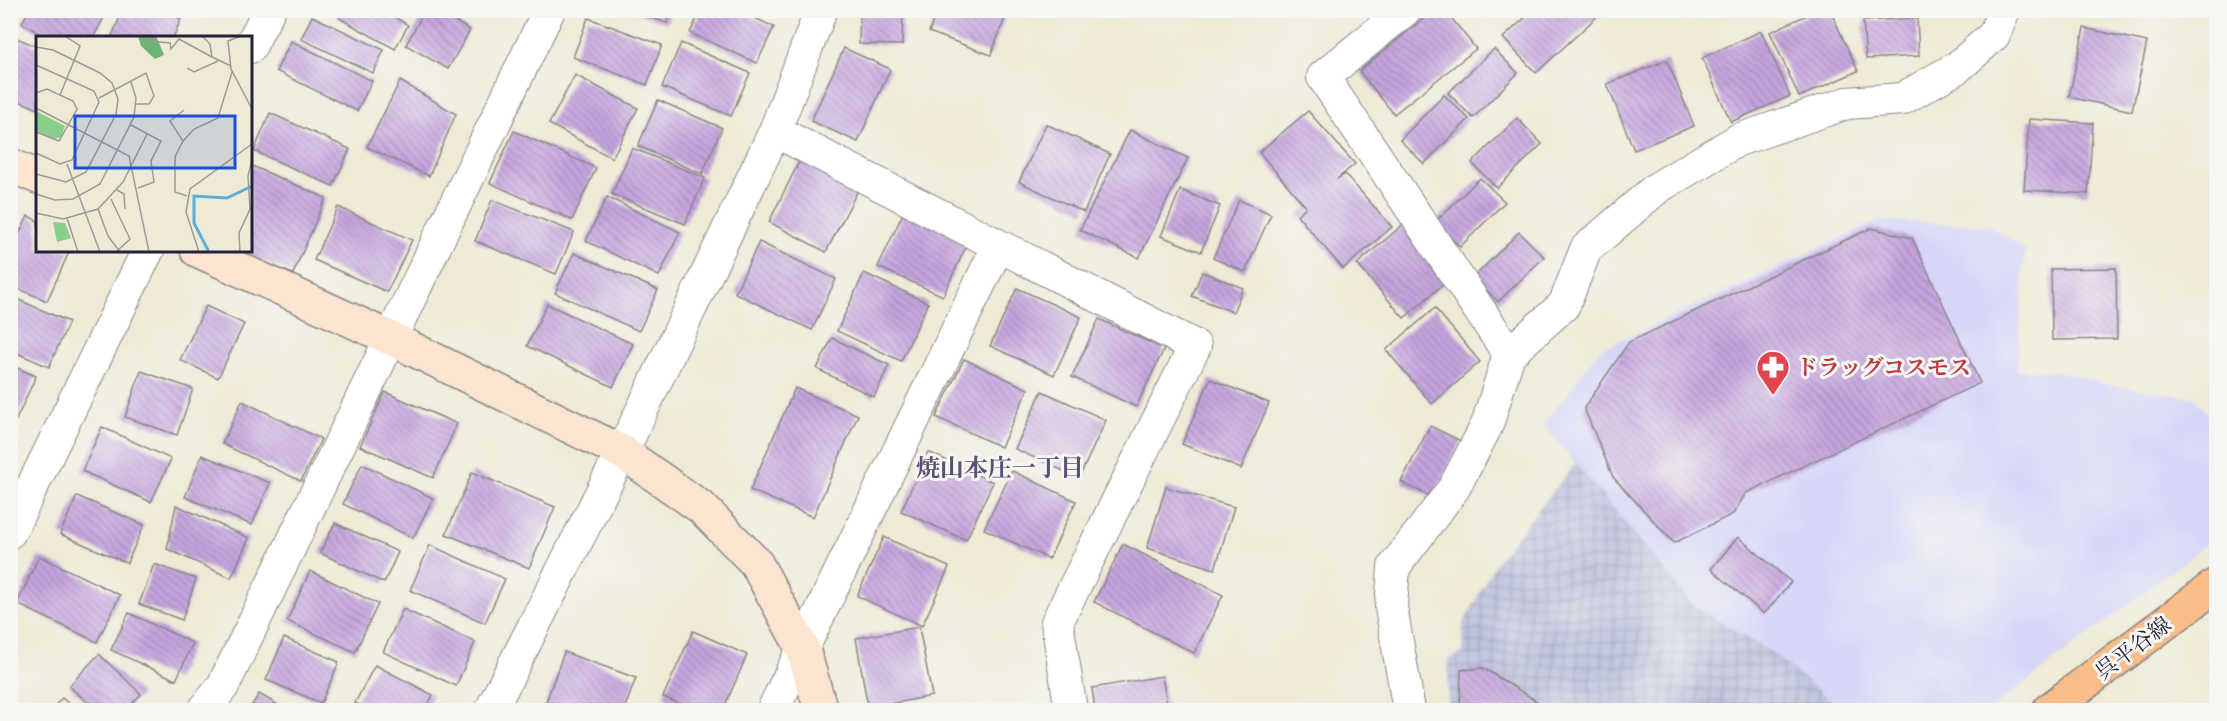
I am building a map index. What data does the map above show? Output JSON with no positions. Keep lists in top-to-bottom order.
{
  "streets": {
    "main road": ["呉平谷線"]
  },
  "districts": ["焼山本庄一丁目"],
  "places": {
    "pharmacy": ["ドラッグコスモス"]
  }
}
